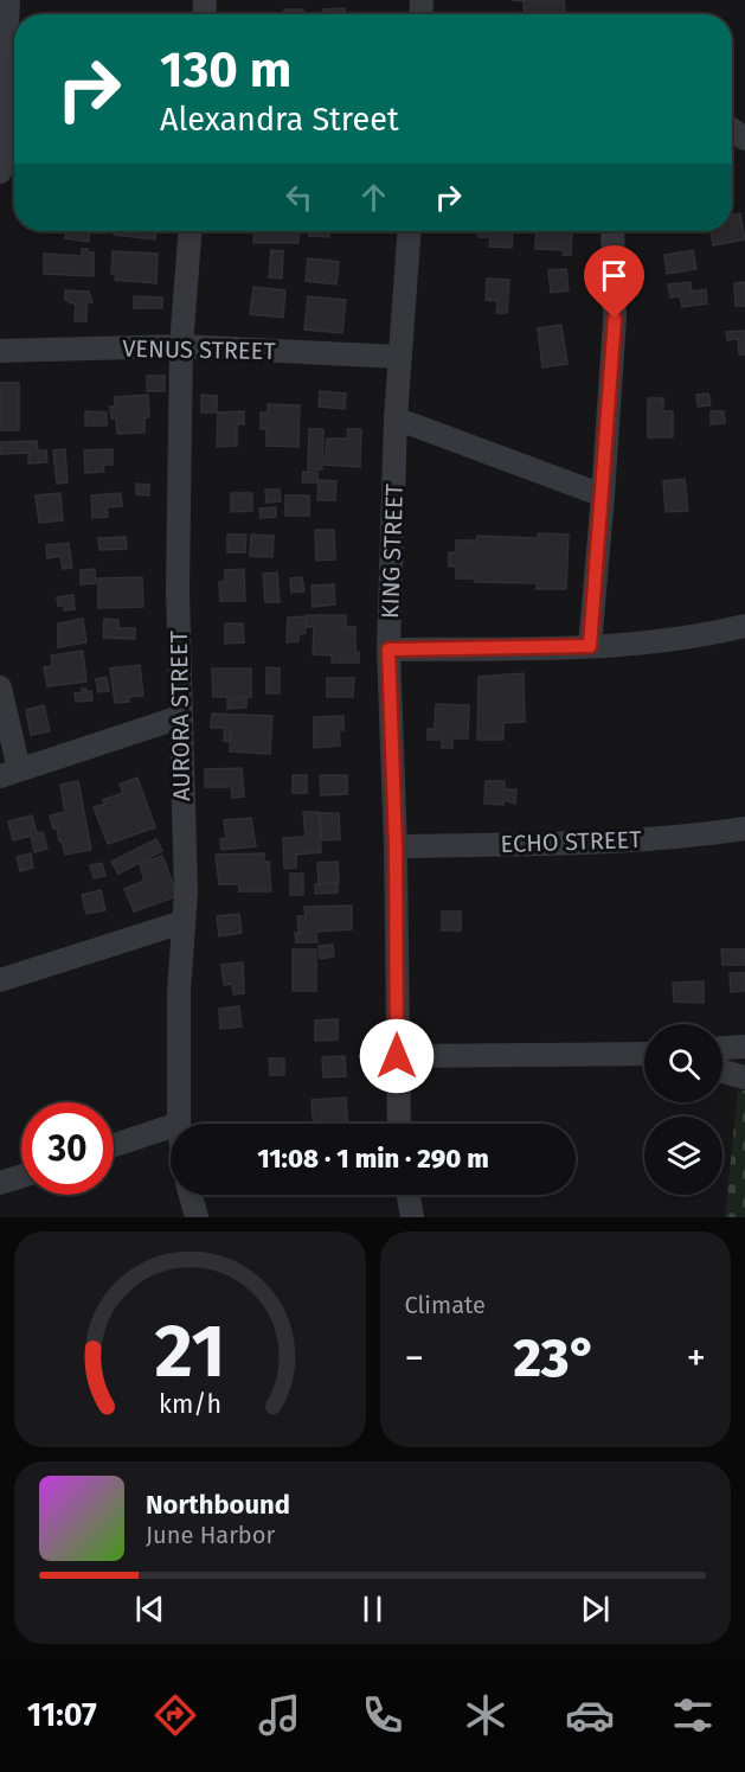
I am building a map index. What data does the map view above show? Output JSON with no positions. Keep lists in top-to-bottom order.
{
  "streets": {
    "street": [
      "VENUS STREET",
      "KING STREET",
      "AURORA STREET",
      "ECHO STREET"
    ]
  },
  "crossings": [
    ["VENUS STREET", "KING STREET"],
    ["VENUS STREET", "AURORA STREET"],
    ["KING STREET", "ECHO STREET"]
  ],
  "page": {
    "turn": ["130 m", "Alexandra Street"],
    "limit": "30",
    "trip": "11:08 · 1 min · 290 m",
    "tile": "Climate",
    "heat": ["−", "23°", "+"],
    "song": ["Northbound", "June Harbor"],
    "tabs": "11:07",
    "gauge": ["21", "km/h"]
  }
}
